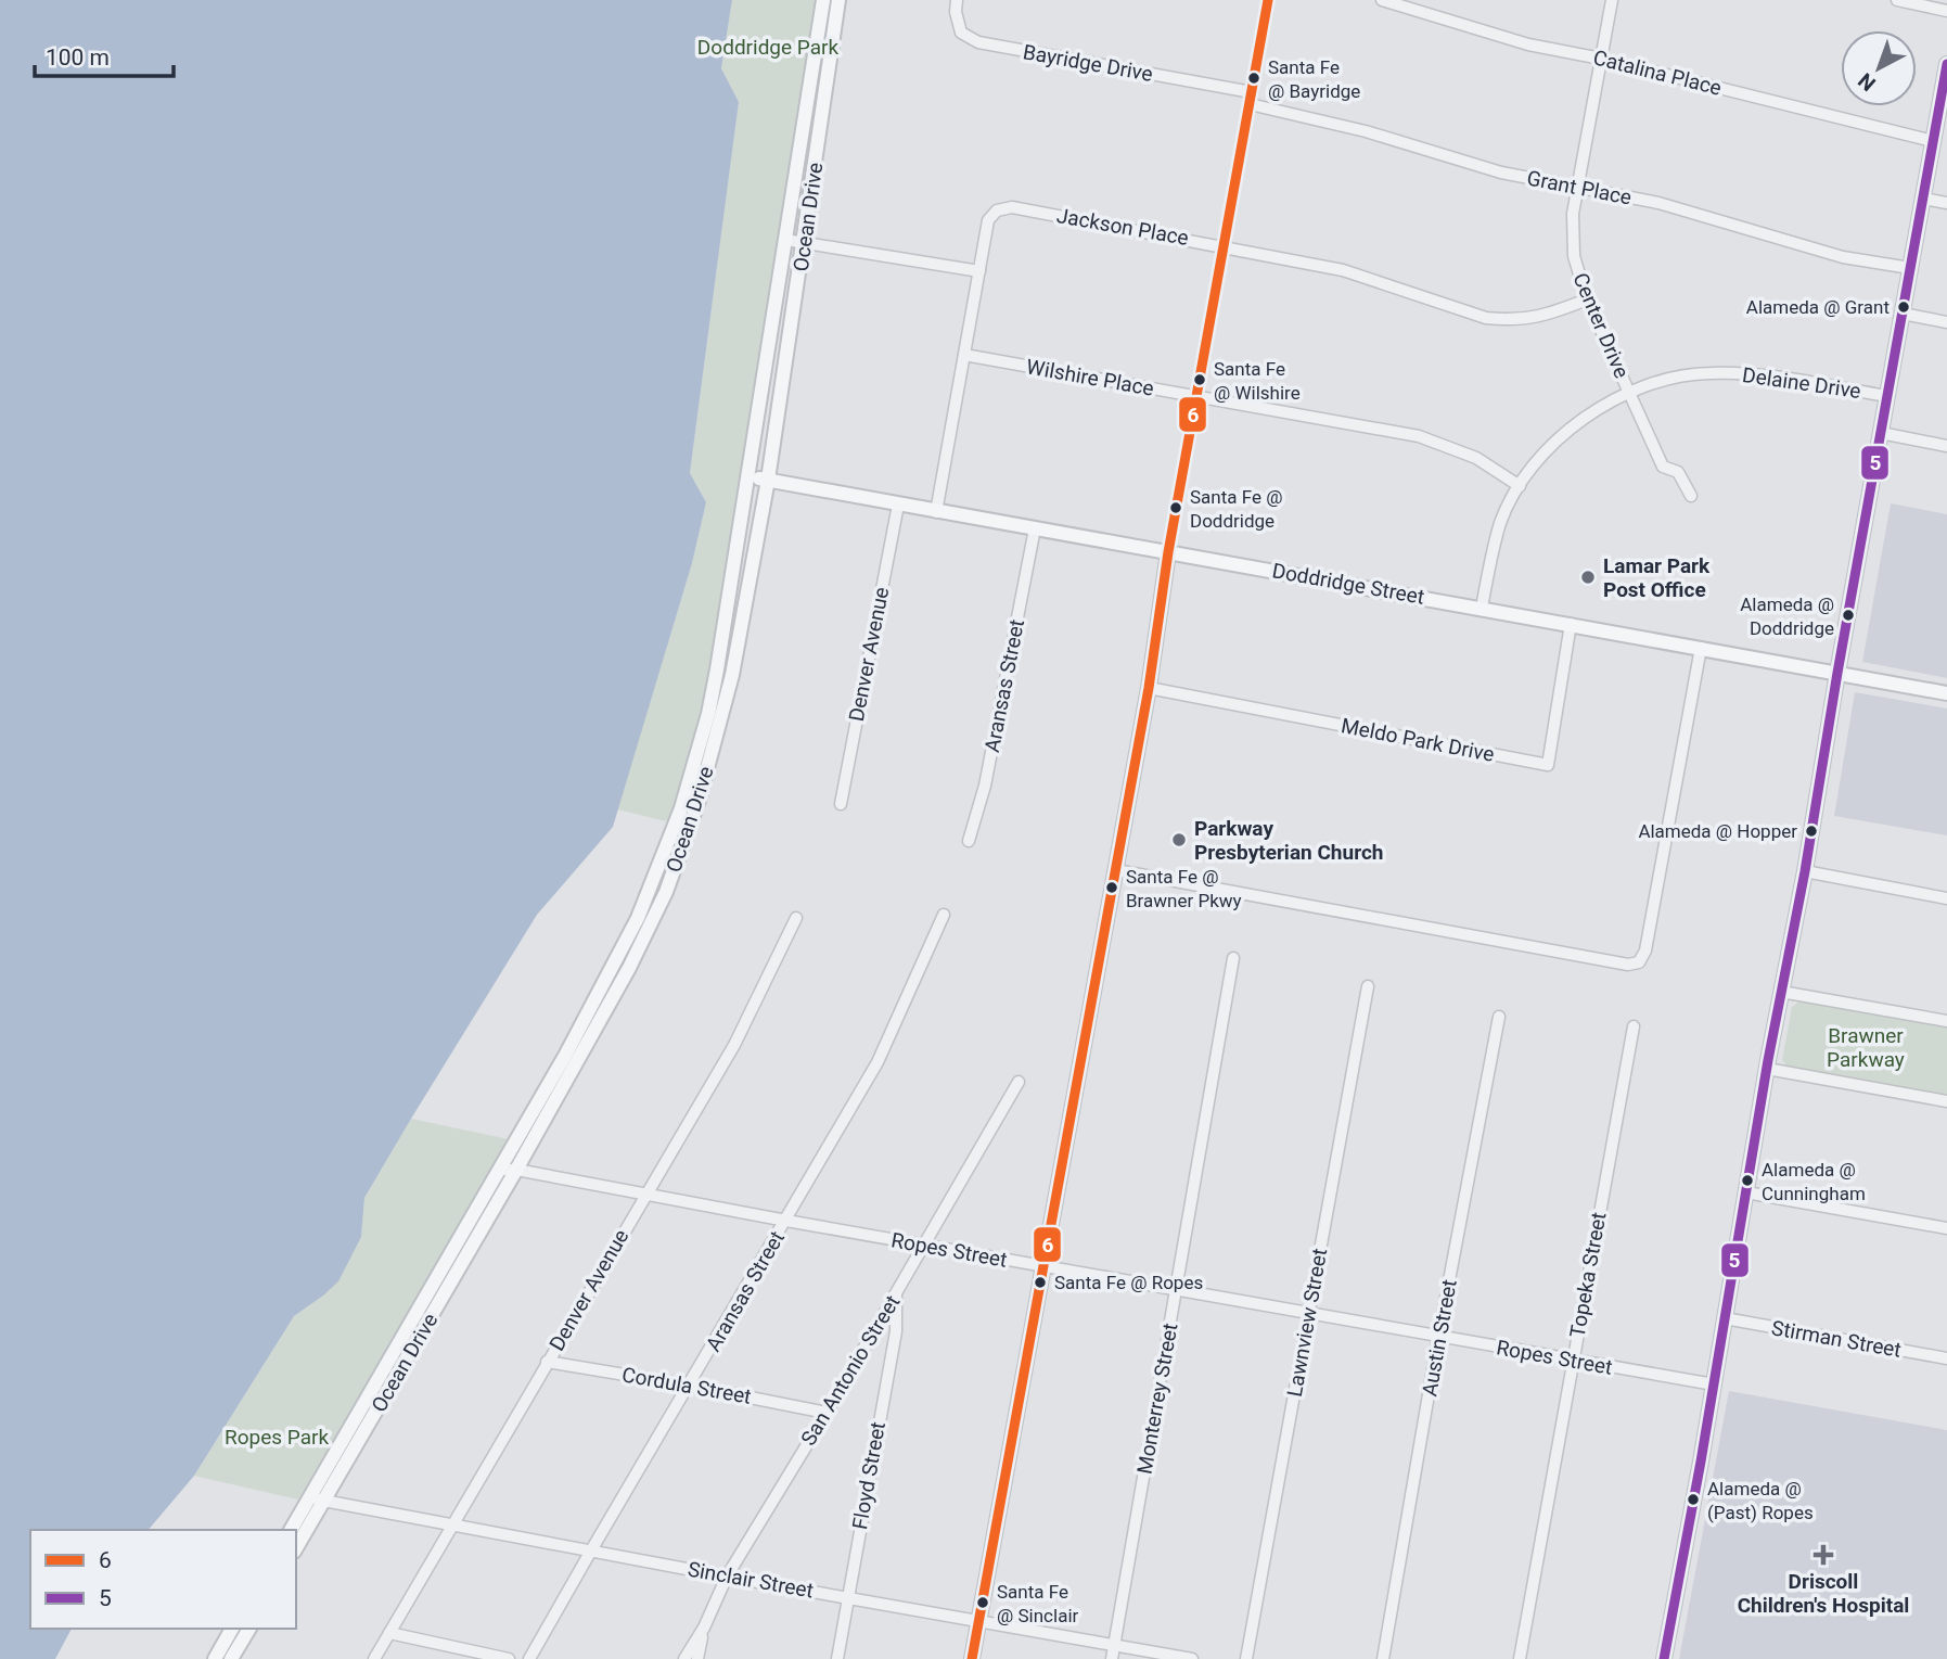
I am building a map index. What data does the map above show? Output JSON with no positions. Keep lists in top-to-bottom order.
{
  "streets": {
    "main road": ["Ocean Drive", "Doddridge Street"],
    "street": [
      "Bayridge Drive",
      "Catalina Place",
      "Grant Place",
      "Jackson Place",
      "Center Drive",
      "Wilshire Place",
      "Delaine Drive",
      "Denver Avenue",
      "Aransas Street",
      "Meldo Park Drive",
      "Ropes Street",
      "Topeka Street",
      "Lawnview Street",
      "Austin Street",
      "Stirman Street",
      "San Antonio Street",
      "Cordula Street",
      "Monterrey Street",
      "Floyd Street",
      "Sinclair Street"
    ]
  },
  "crossings": [
    ["Bayridge Drive", "Grant Place"],
    ["Catalina Place", "Center Drive"],
    ["Grant Place", "Center Drive"],
    ["Ocean Drive", "Doddridge Street"],
    ["Ocean Drive", "Ropes Street"],
    ["Ocean Drive", "Sinclair Street"],
    ["Jackson Place", "Center Drive"],
    ["Center Drive", "Delaine Drive"],
    ["Wilshire Place", "Delaine Drive"],
    ["Delaine Drive", "Doddridge Street"],
    ["Doddridge Street", "Denver Avenue"],
    ["Doddridge Street", "Aransas Street"],
    ["Doddridge Street", "Meldo Park Drive"],
    ["Denver Avenue", "Ropes Street"],
    ["Denver Avenue", "Cordula Street"],
    ["Denver Avenue", "Sinclair Street"],
    ["Aransas Street", "Ropes Street"],
    ["Aransas Street", "Cordula Street"],
    ["Aransas Street", "Sinclair Street"],
    ["Ropes Street", "Topeka Street"],
    ["Ropes Street", "Lawnview Street"],
    ["Ropes Street", "Austin Street"],
    ["Ropes Street", "San Antonio Street"],
    ["Ropes Street", "Monterrey Street"],
    ["San Antonio Street", "Cordula Street"],
    ["San Antonio Street", "Floyd Street"],
    ["San Antonio Street", "Sinclair Street"],
    ["Monterrey Street", "Sinclair Street"],
    ["Floyd Street", "Sinclair Street"]
  ],
  "parks": ["Doddridge Park", "Brawner Parkway", "Ropes Park"],
  "places": {
    "other": [
      "Santa Fe @ Bayridge",
      "Alameda @ Grant",
      "Santa Fe @ Wilshire",
      "Santa Fe @ Doddridge",
      "Lamar Park Post Office",
      "Alameda @ Doddridge",
      "Alameda @ Hopper",
      "Parkway Presbyterian Church",
      "Santa Fe @ Brawner Pkwy",
      "Alameda @ Cunningham",
      "Santa Fe @ Ropes",
      "Alameda @ (Past) Ropes",
      "Santa Fe @ Sinclair"
    ],
    "health": ["Driscoll Children's Hospital"]
  },
  "lines": ["transit line 6", "transit line 5"],
  "legend": ["6", "5"],
  "scale_bar": "100 m",
  "north": "bottom left"
}
